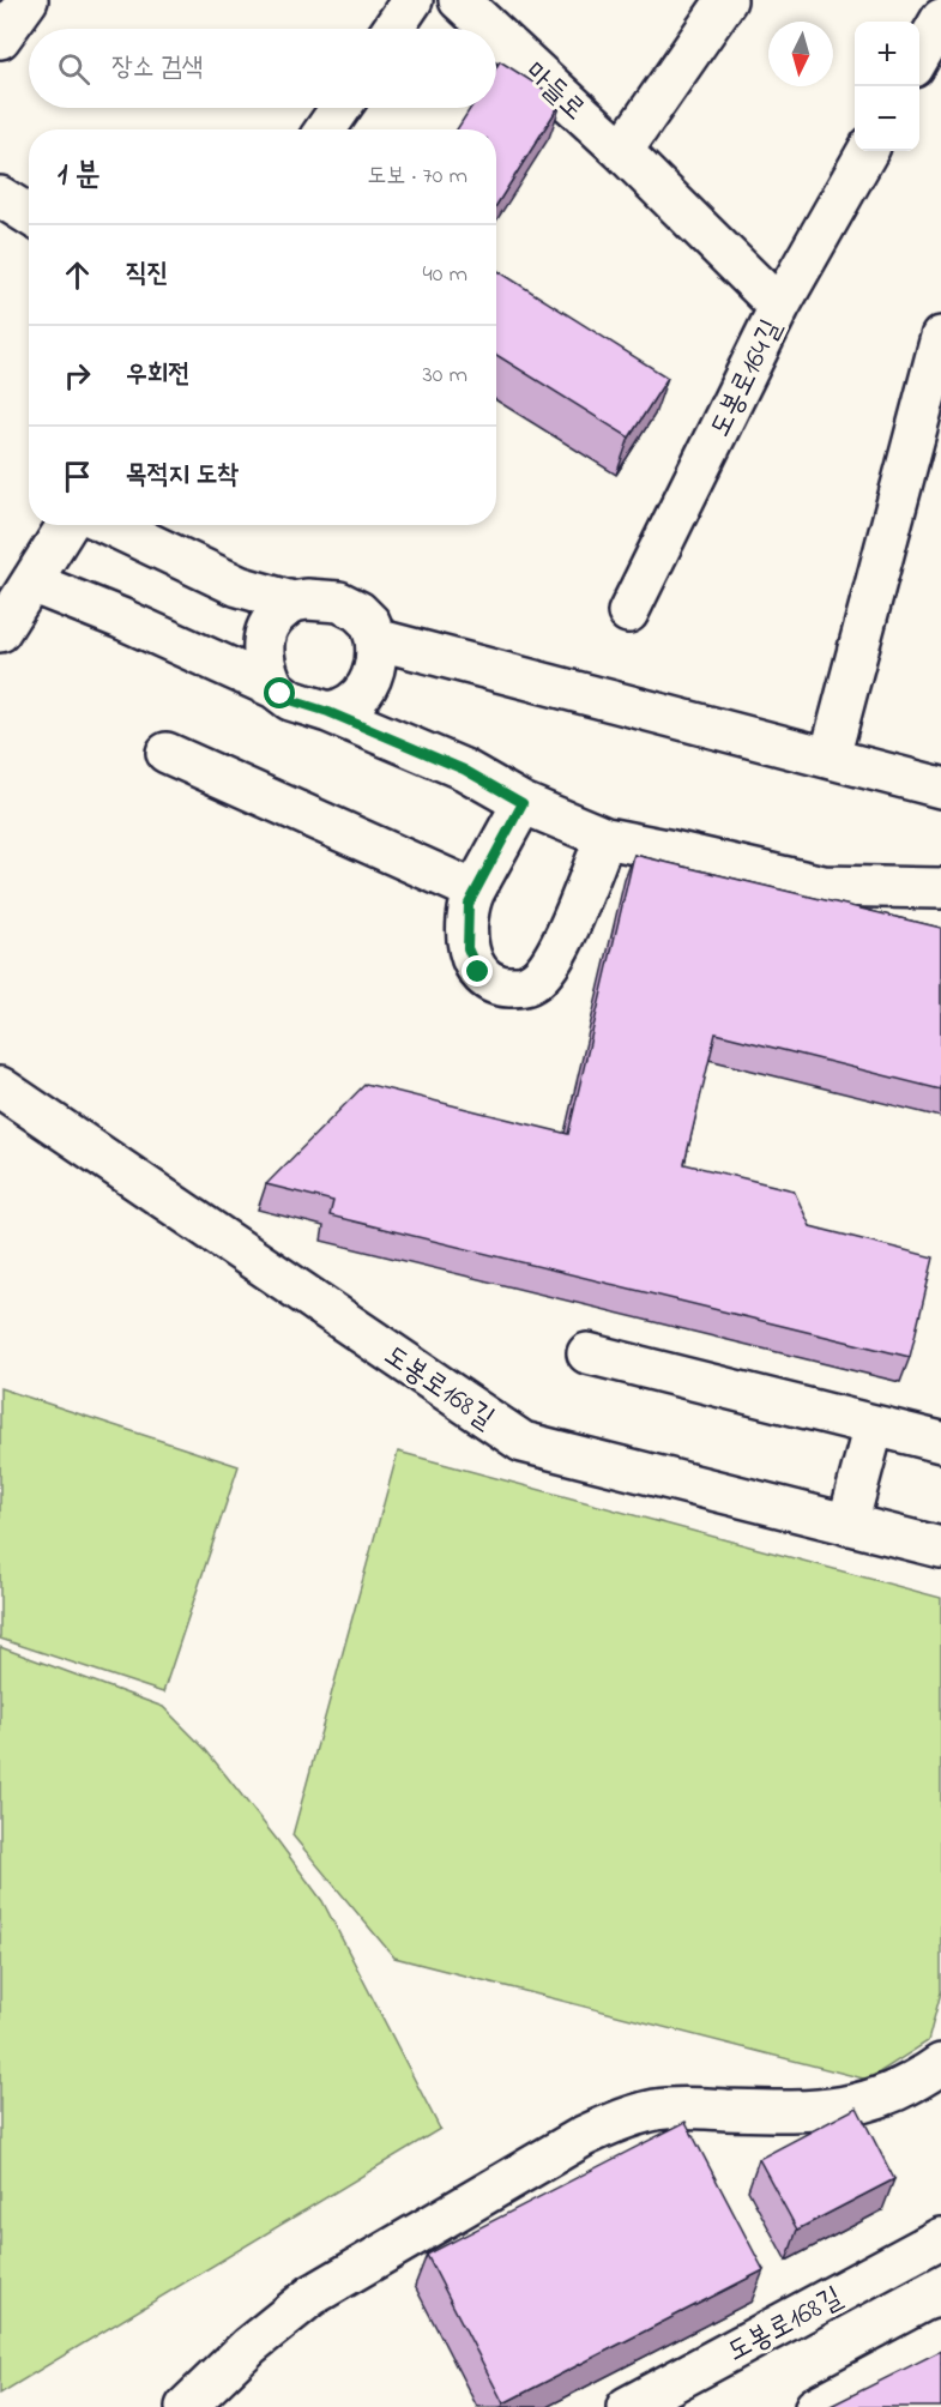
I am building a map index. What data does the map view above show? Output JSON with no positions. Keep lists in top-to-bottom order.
{
  "streets": {
    "street": ["마들로", "도봉로164길", "도봉로168길"]
  },
  "crossings": [
    ["마들로", "도봉로164길"]
  ],
  "north": "bottom",
  "page": {
    "map_buttons": ["+", "−"],
    "search": "장소 검색",
    "heading": ["1 분", "도보 · 70 m"],
    "list": [
      ["직진", "40 m"],
      ["우회전", "30 m"],
      "목적지 도착"
    ]
  }
}
